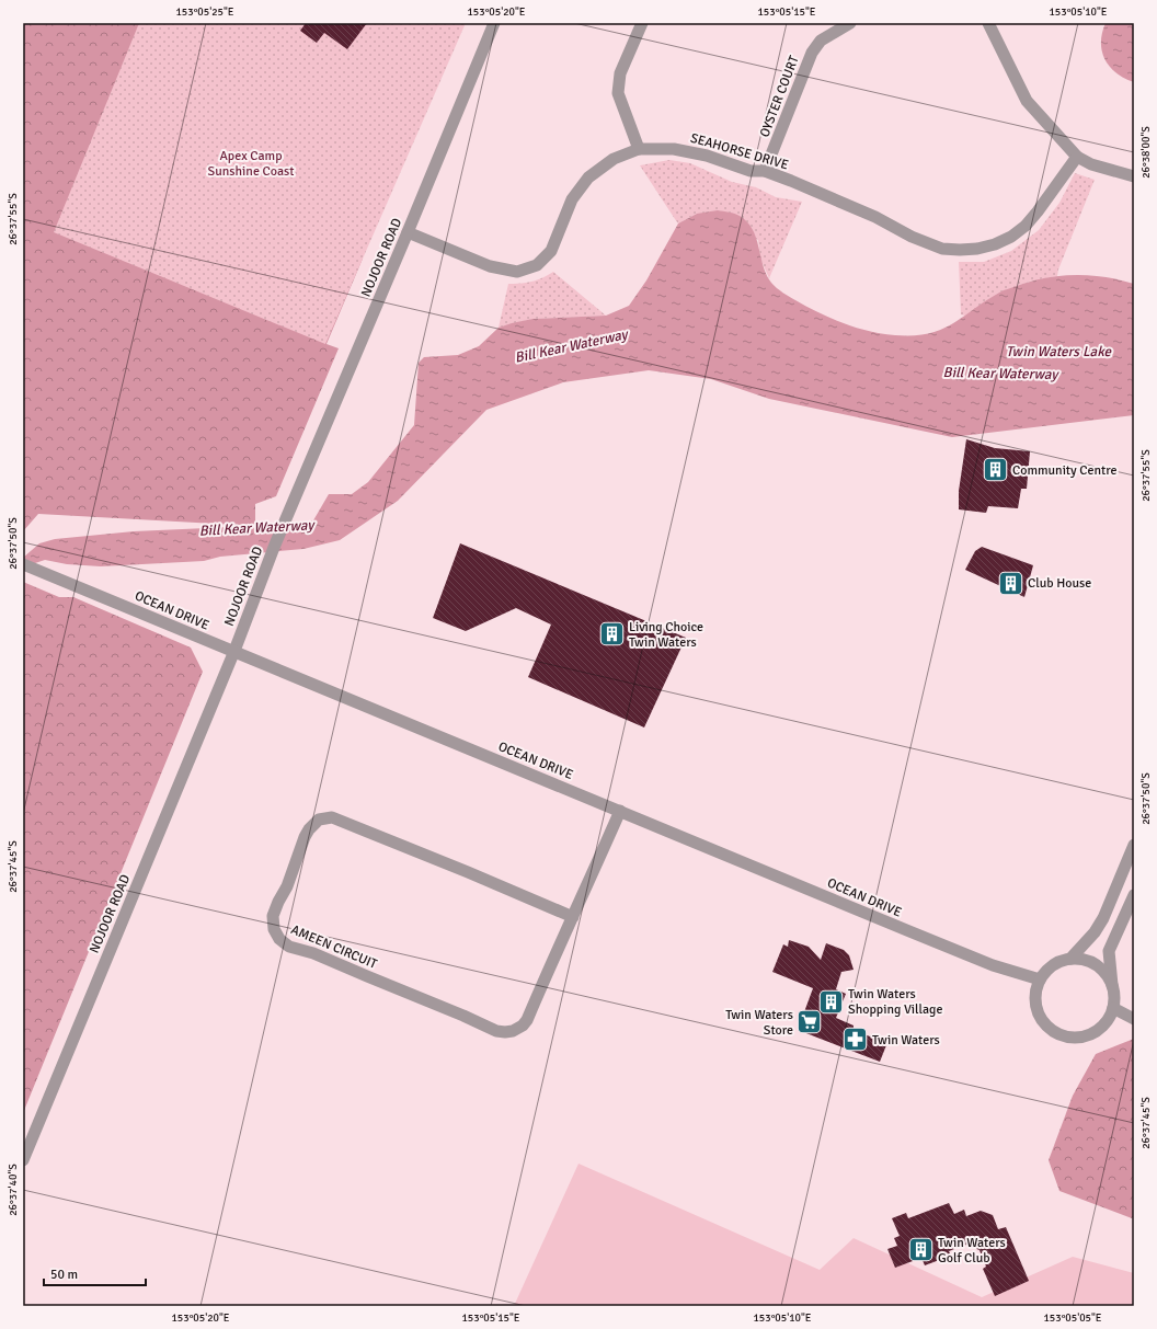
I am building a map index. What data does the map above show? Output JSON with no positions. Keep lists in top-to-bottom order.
{
  "streets": {
    "street": [
      "OYSTER COURT",
      "SEAHORSE DRIVE",
      "NOJOOR ROAD",
      "OCEAN DRIVE",
      "AMEEN CIRCUIT"
    ]
  },
  "crossings": [
    ["OYSTER COURT", "SEAHORSE DRIVE"],
    ["SEAHORSE DRIVE", "NOJOOR ROAD"],
    ["NOJOOR ROAD", "OCEAN DRIVE"],
    ["OCEAN DRIVE", "AMEEN CIRCUIT"]
  ],
  "water": ["Bill Kear Waterway", "Twin Waters Lake"],
  "parks": ["Apex Camp Sunshine Coast"],
  "places": {
    "building": [
      "Community Centre",
      "Club House",
      "Living Choice Twin Waters",
      "Twin Waters Shopping Village",
      "Twin Waters Golf Club"
    ],
    "supermarket": ["Twin Waters Store"],
    "pharmacy": ["Twin Waters"]
  },
  "scale_bar": "50 m",
  "coordinates": [
    "153°05'25\"E",
    "153°05'20\"E",
    "153°05'15\"E",
    "153°05'10\"E",
    "26°38'00\"S",
    "26°37'55\"S",
    "26°37'50\"S",
    "26°37'45\"S",
    "26°37'40\"S",
    "153°05'05\"E"
  ]
}
